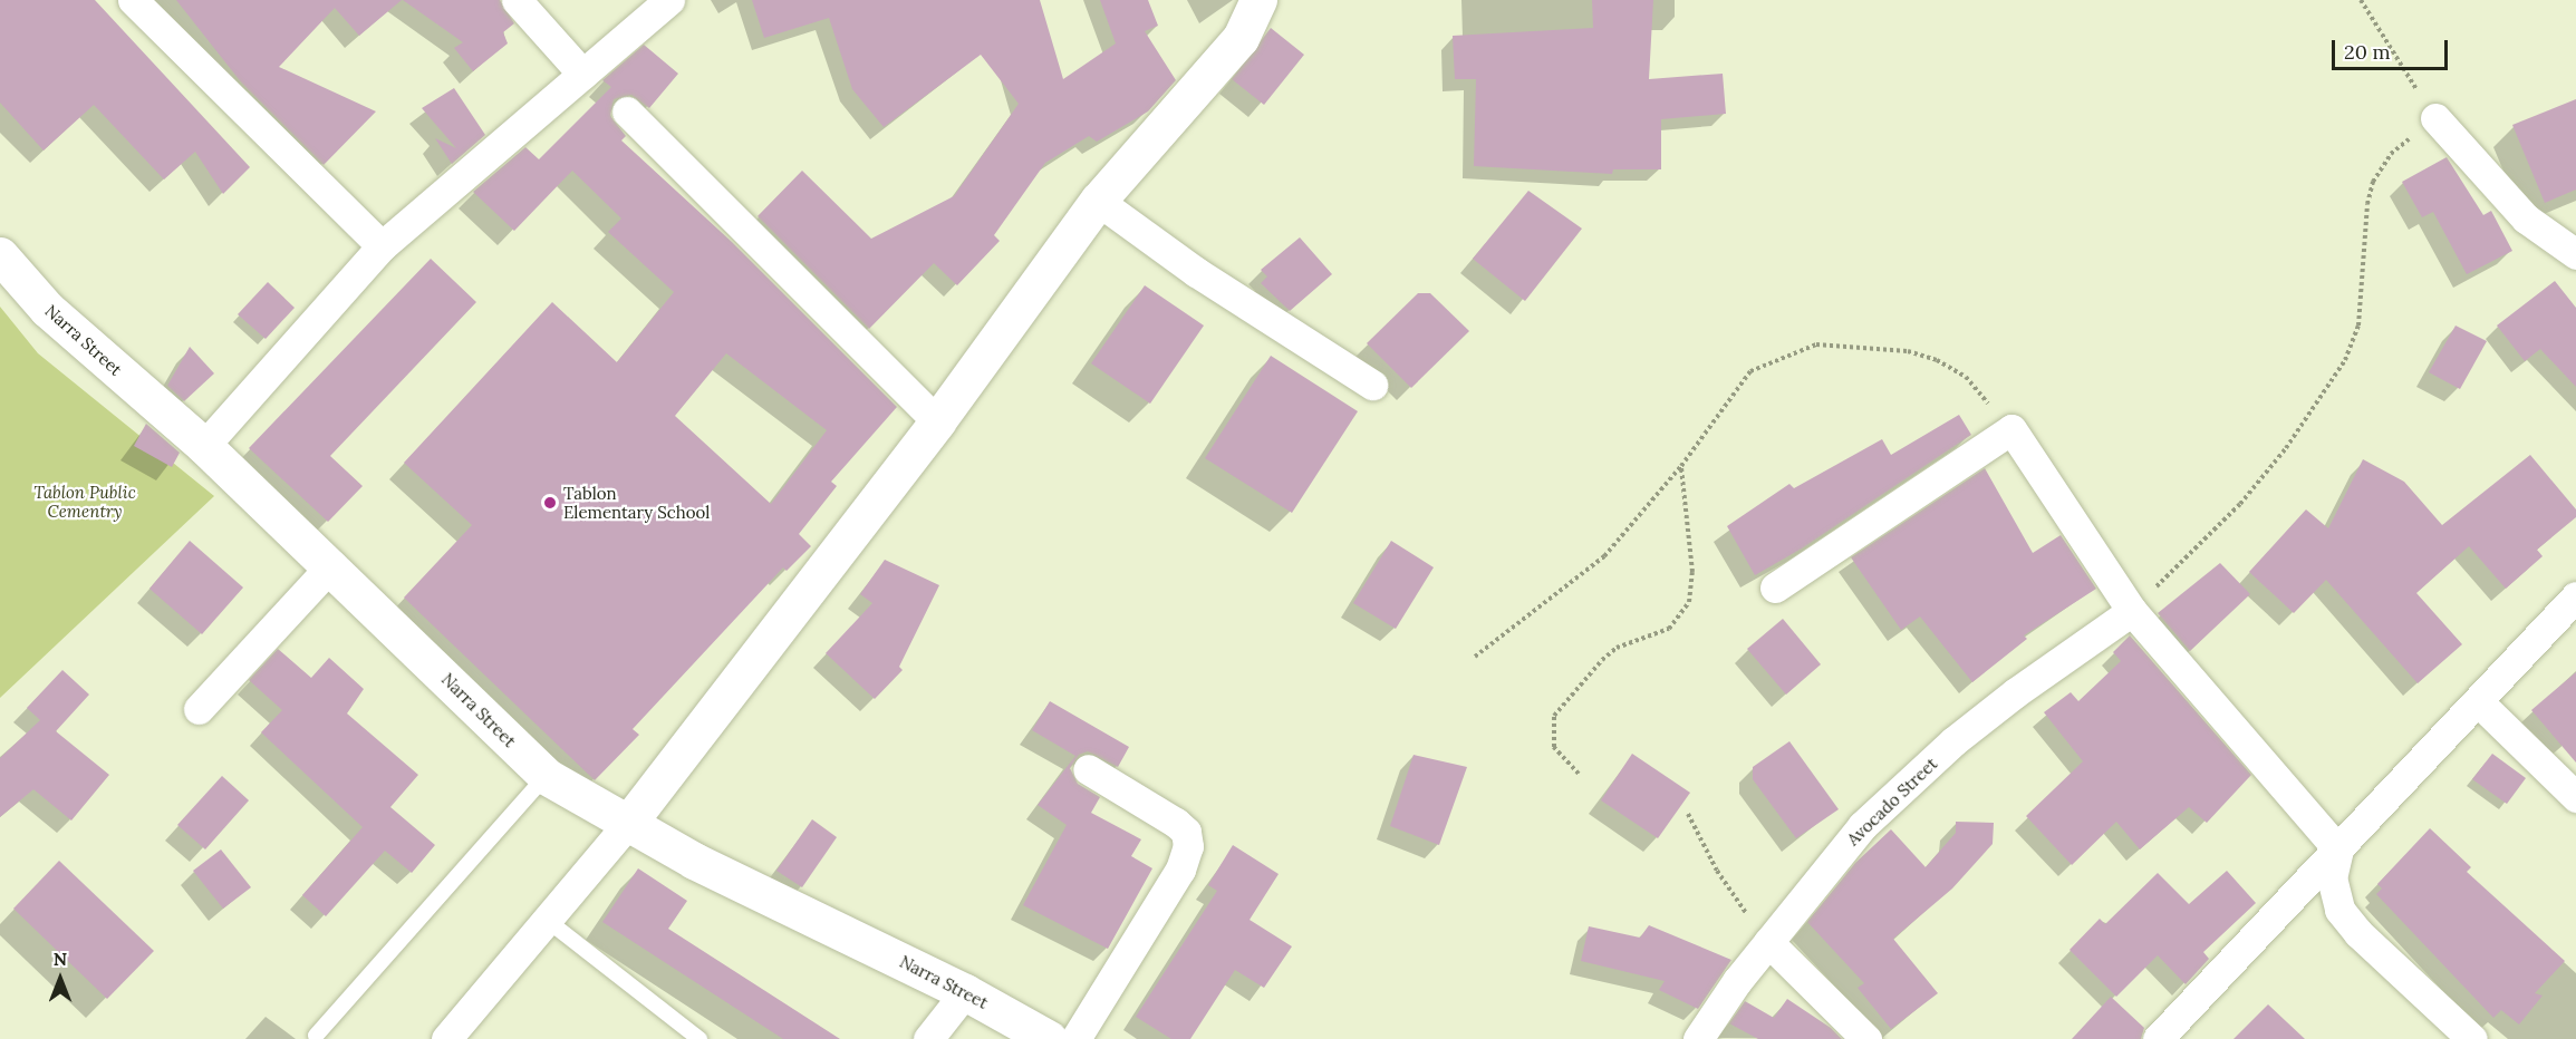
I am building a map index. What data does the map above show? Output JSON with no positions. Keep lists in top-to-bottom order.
{
  "streets": {
    "street": ["Narra Street", "Avocado Street"]
  },
  "parks": ["Tablon Public Cementry"],
  "places": ["Tablon Elementary School"],
  "scale_bar": "20 m",
  "north": "top"
}
